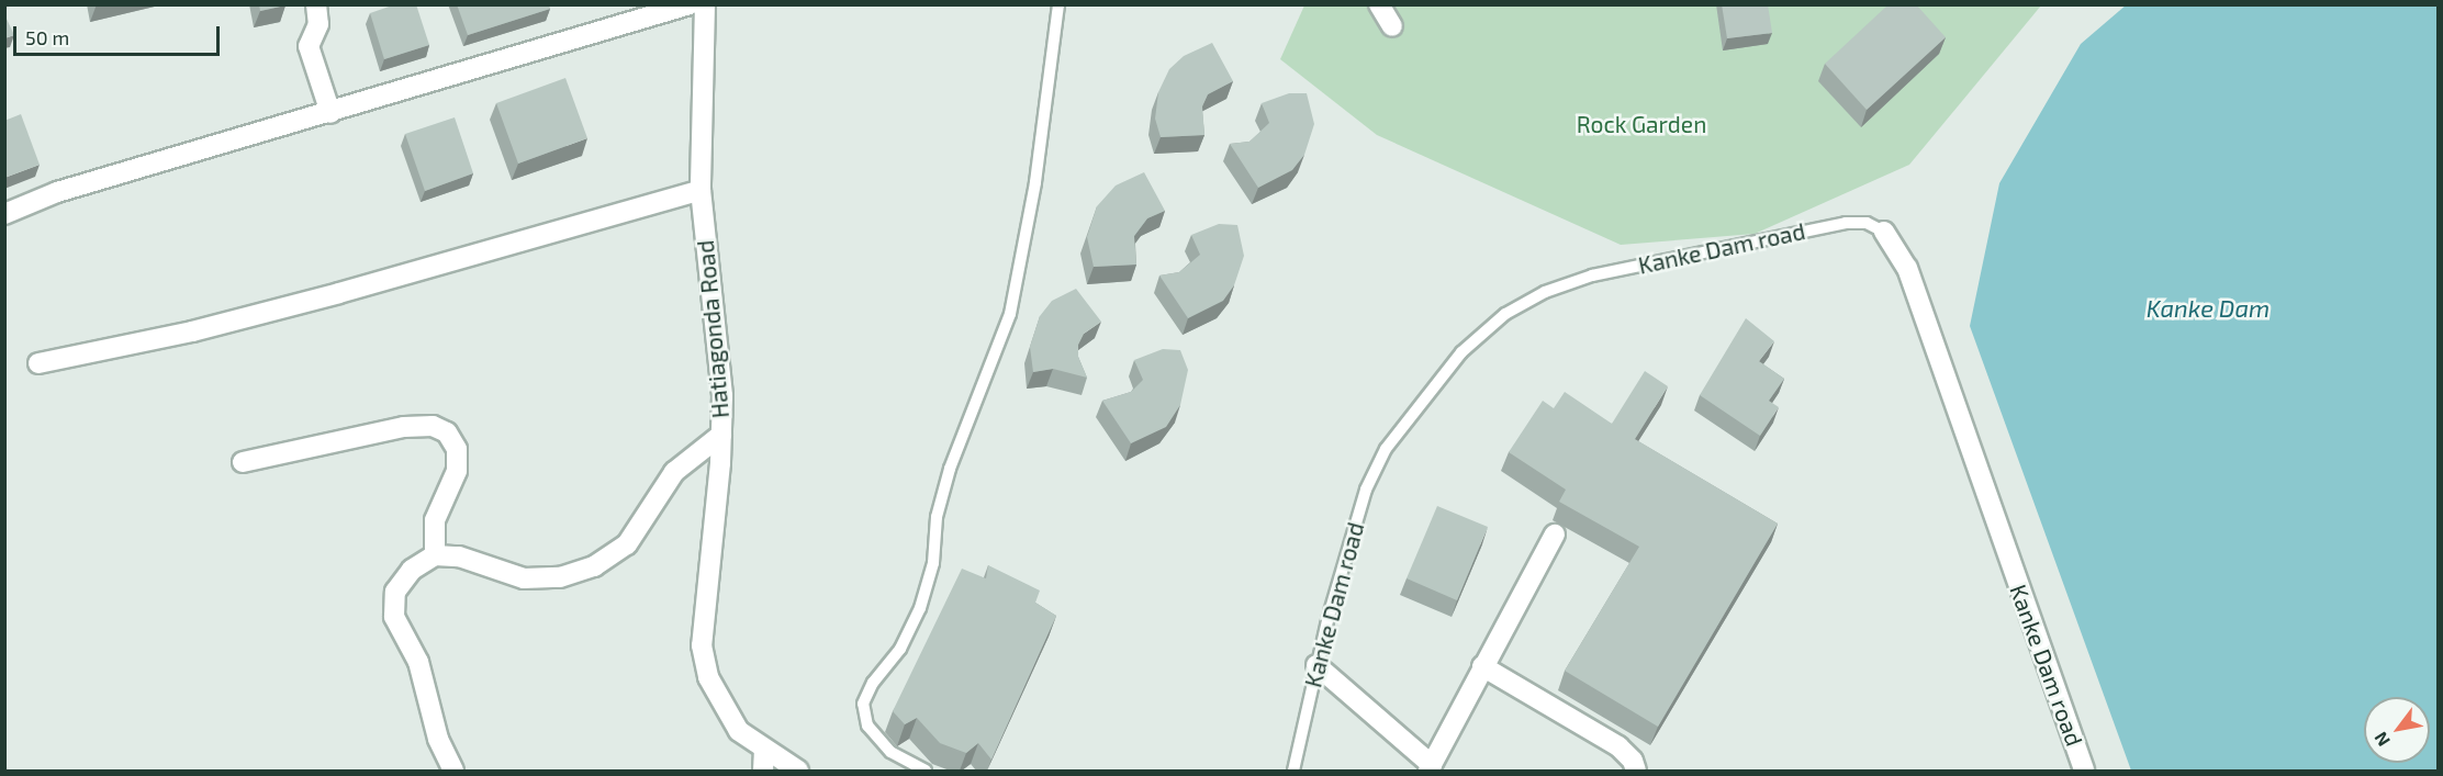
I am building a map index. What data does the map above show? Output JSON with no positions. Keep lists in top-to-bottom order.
{
  "streets": {
    "street": ["Kanke Dam road", "Hatiagonda Road"]
  },
  "water": ["Kanke Dam"],
  "parks": ["Rock Garden"],
  "scale_bar": "50 m",
  "north": "bottom left"
}
